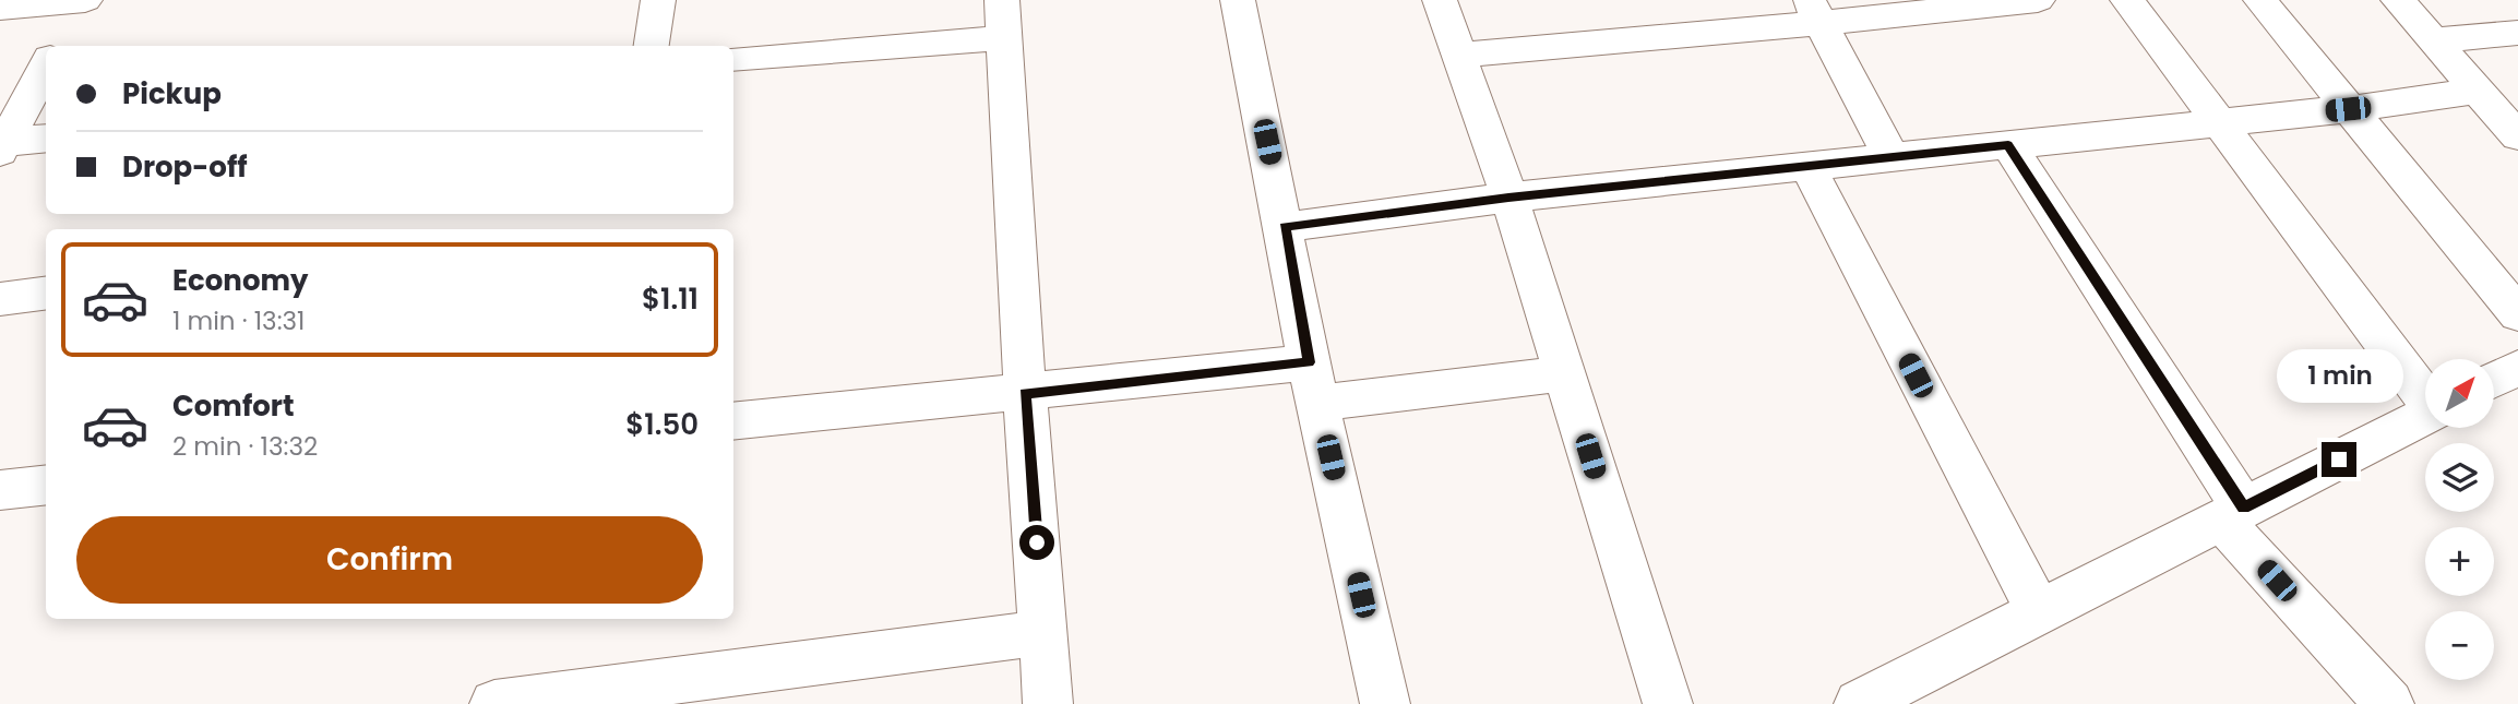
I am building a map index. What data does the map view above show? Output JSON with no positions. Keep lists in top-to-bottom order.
{
  "north": "top right",
  "page": {
    "banner": ["Pickup", "Drop-off"],
    "list": [
      {
        "name": "Economy",
        "note": "1 min · 13:31",
        "value": "$1.11"
      },
      {
        "name": "Comfort",
        "note": "2 min · 13:32",
        "value": "$1.50"
      }
    ],
    "bubble": "1 min",
    "map_buttons": ["+", "−"],
    "buttons": "Confirm"
  }
}
